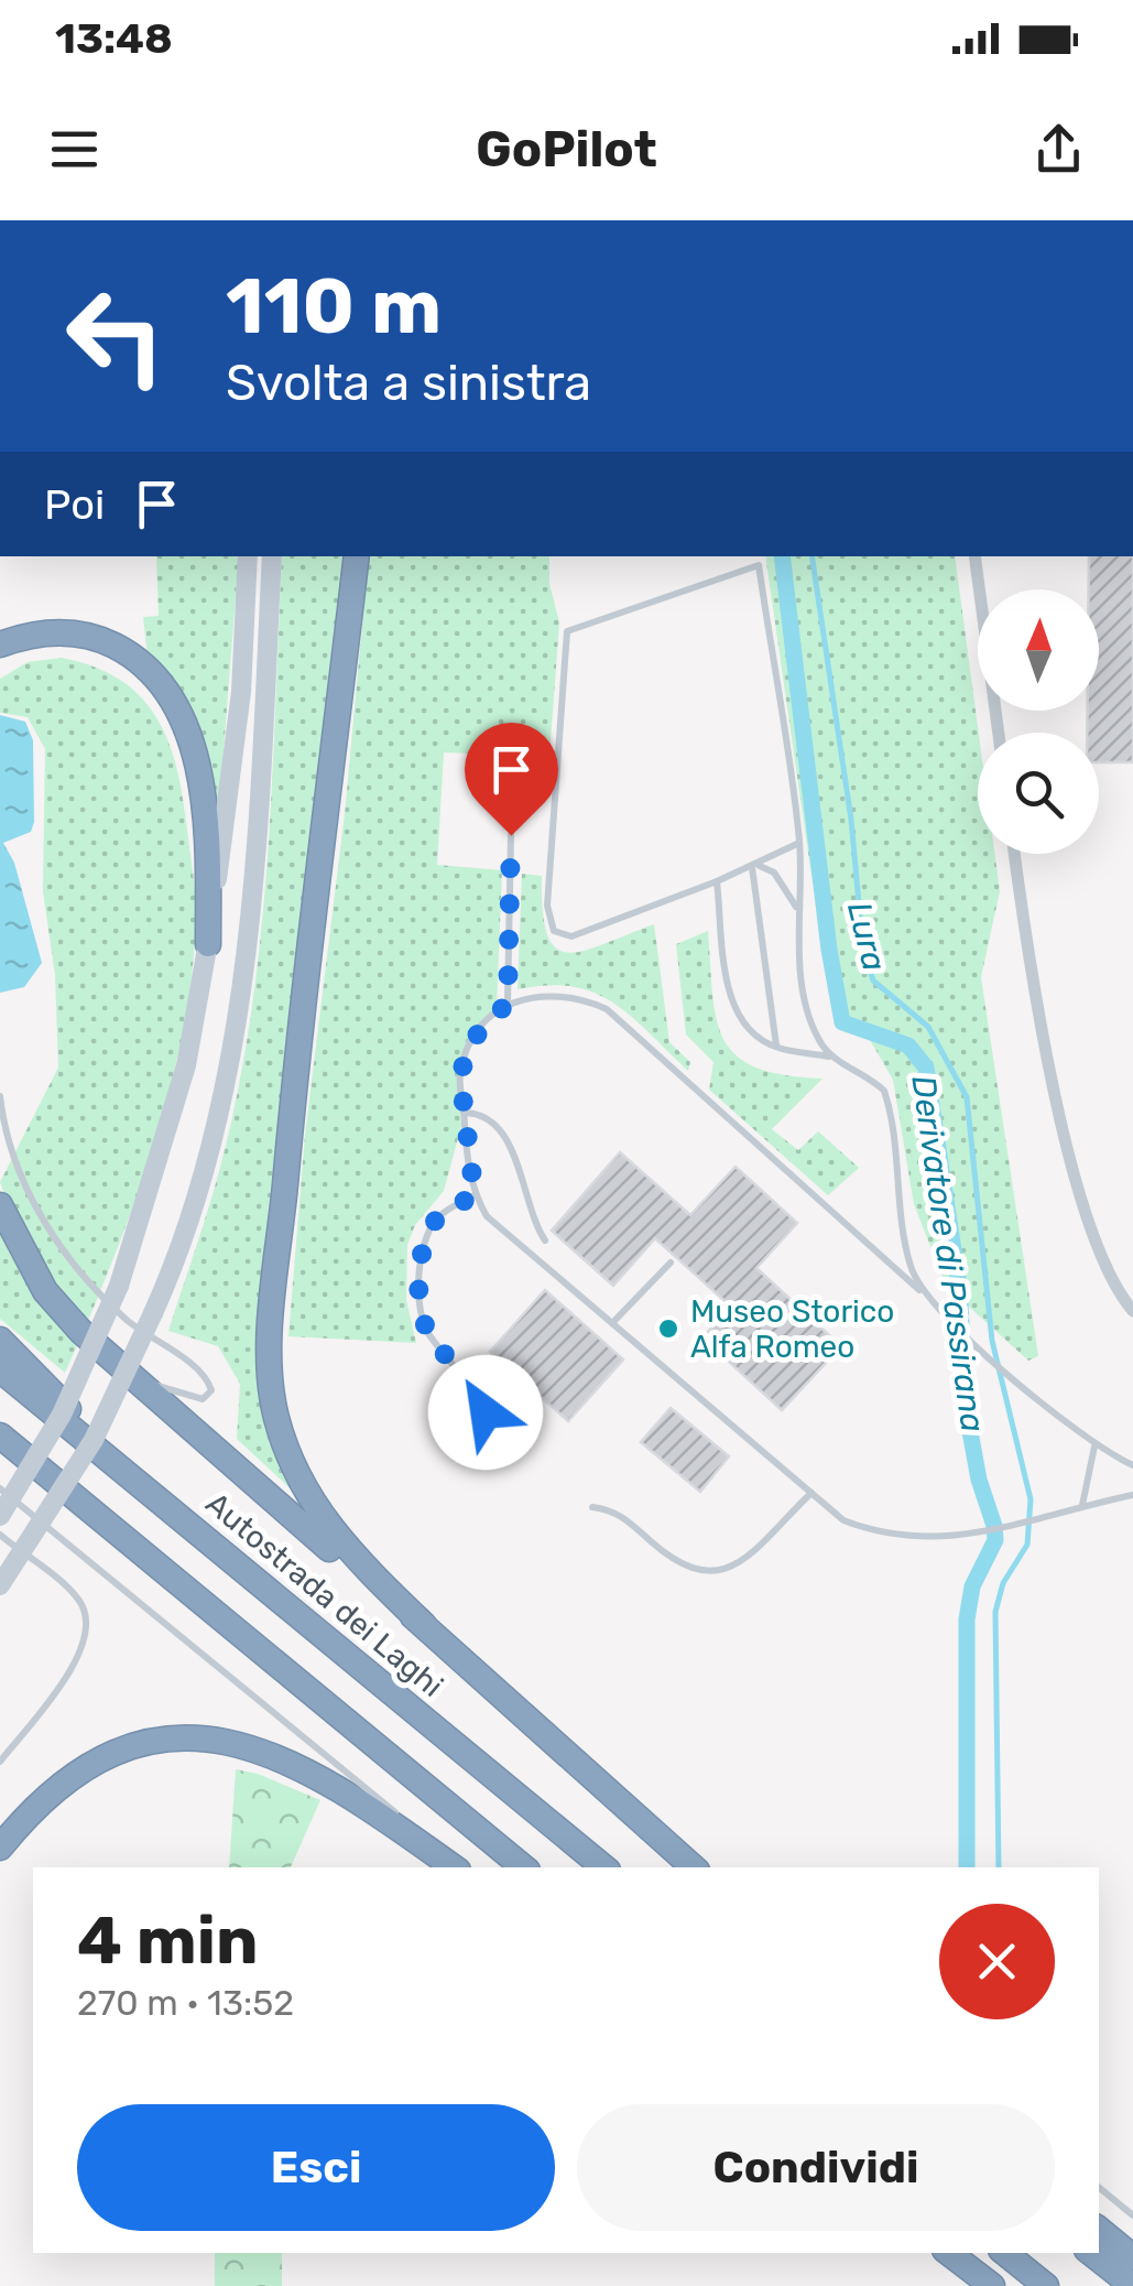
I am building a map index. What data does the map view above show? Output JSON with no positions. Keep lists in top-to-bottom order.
{
  "streets": {
    "highway": ["Autostrada dei Laghi"]
  },
  "water": ["Lura", "Derivatore di Passirana"],
  "places": ["Museo Storico Alfa Romeo"],
  "north": "top",
  "page": {
    "status": "13:48",
    "header": "GoPilot",
    "turn": ["110 m", "Svolta a sinistra"],
    "then": "Poi",
    "heading": ["4 min", "270 m · 13:52"],
    "buttons": ["Esci", "Condividi"]
  }
}
